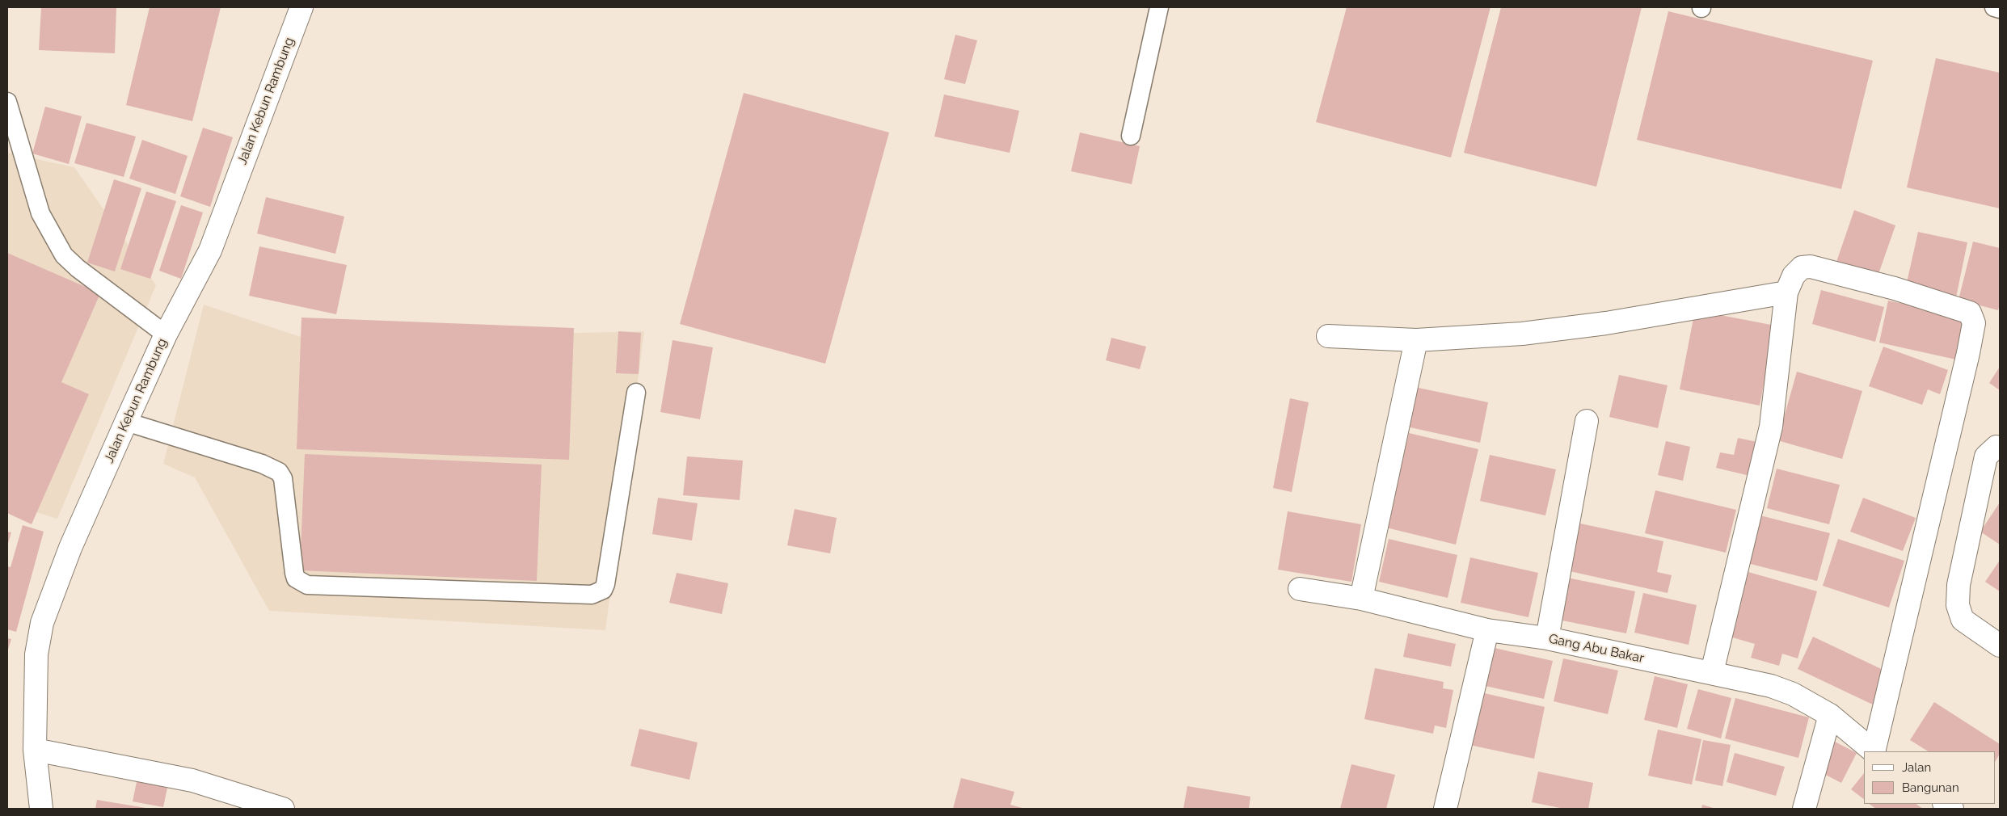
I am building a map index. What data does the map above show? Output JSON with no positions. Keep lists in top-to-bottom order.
{
  "streets": {
    "street": ["Jalan Kebun Rambung", "Gang Abu Bakar"]
  },
  "legend": ["Jalan", "Bangunan"]
}
